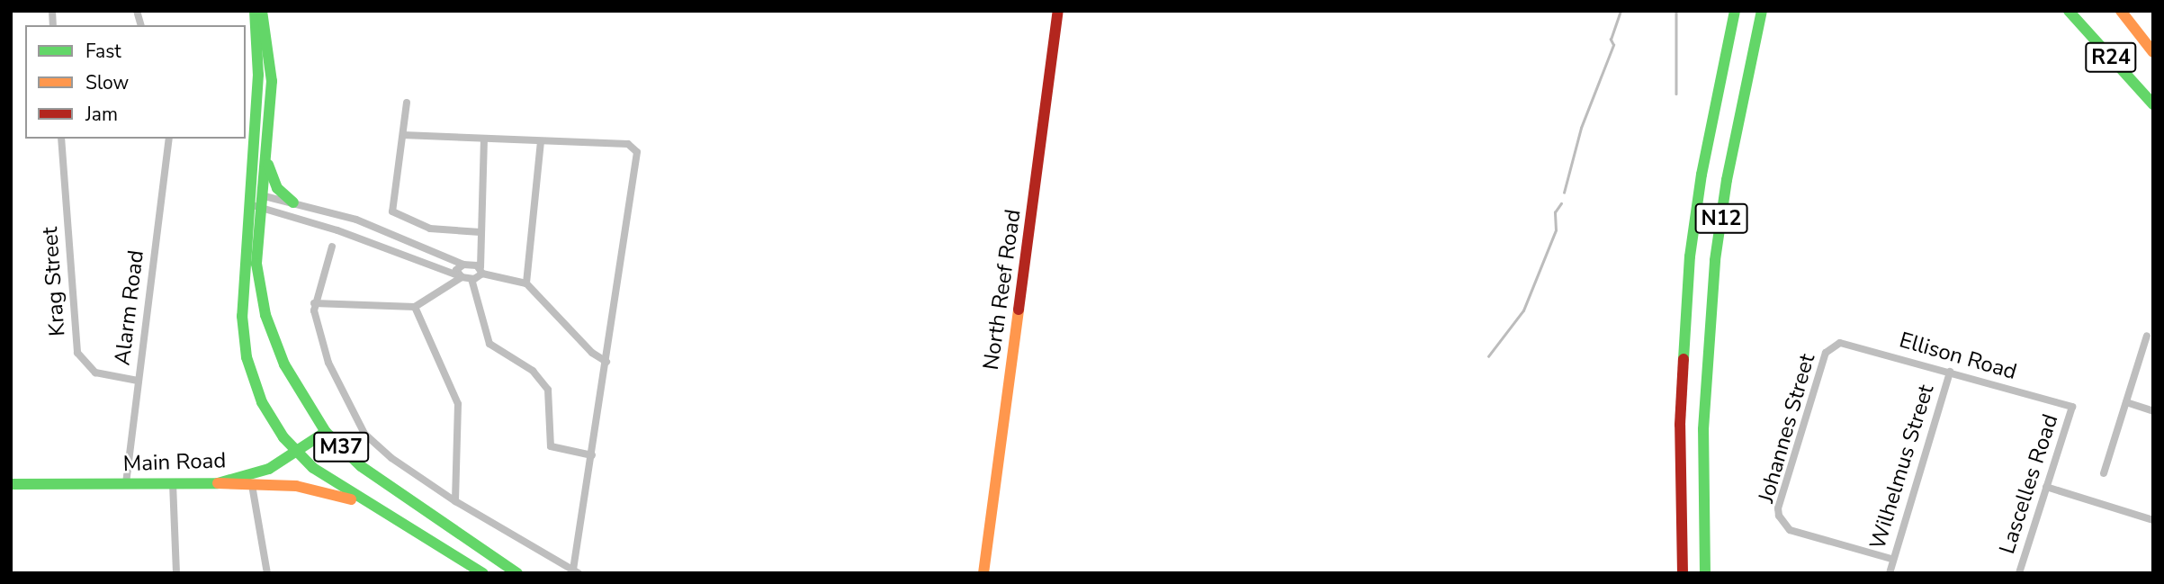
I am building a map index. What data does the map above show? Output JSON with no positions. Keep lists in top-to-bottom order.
{
  "streets": {
    "main road": [
      "R24",
      "N12",
      "North Reef Road",
      "M37",
      "Main Road"
    ],
    "street": [
      "Krag Street",
      "Alarm Road",
      "Ellison Road",
      "Johannes Street",
      "Wilhelmus Street",
      "Lascelles Road"
    ]
  },
  "crossings": [
    ["Krag Street", "Alarm Road"],
    ["Alarm Road", "Main Road"],
    ["Ellison Road", "Johannes Street"],
    ["Ellison Road", "Wilhelmus Street"],
    ["Ellison Road", "Lascelles Road"],
    ["Johannes Street", "Wilhelmus Street"],
    ["M37", "Main Road"]
  ],
  "legend": ["Fast", "Slow", "Jam"]
}
